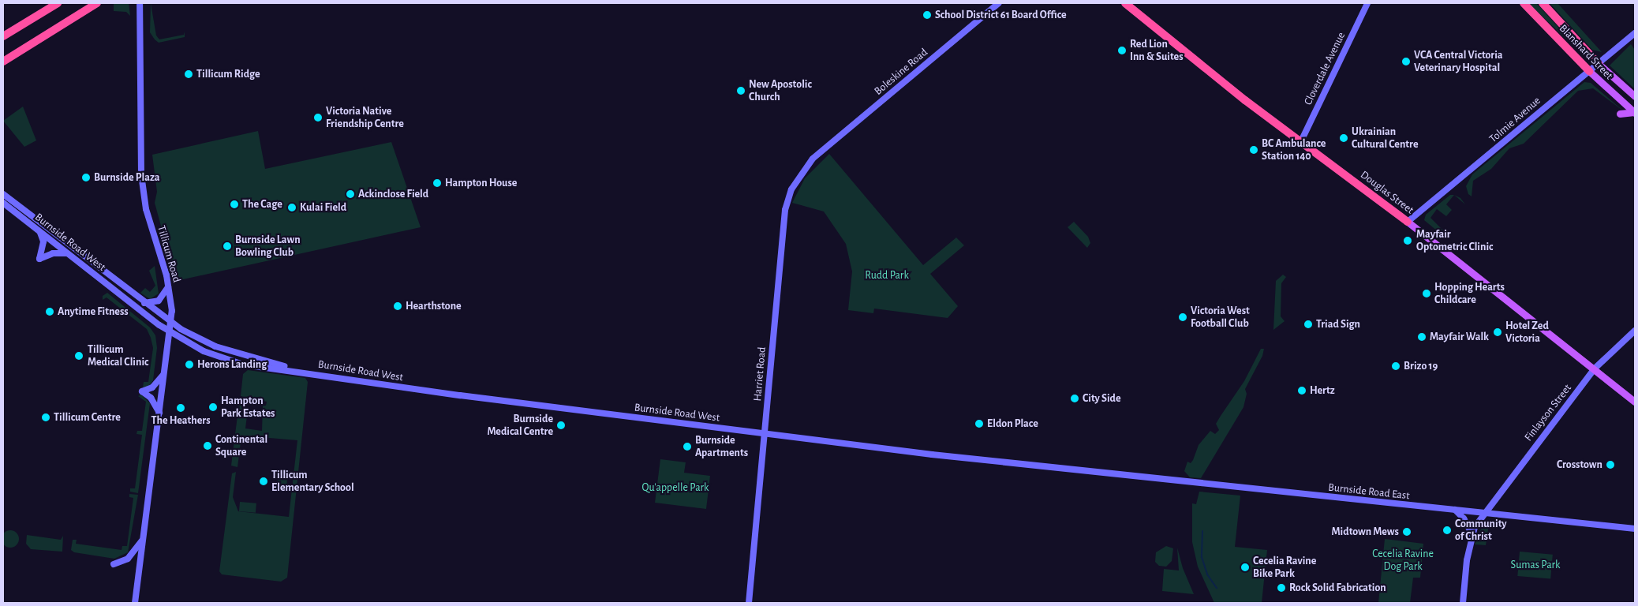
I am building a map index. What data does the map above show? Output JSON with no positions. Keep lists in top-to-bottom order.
{
  "streets": {
    "highway": ["Blanshard Street", "Douglas Street"],
    "main road": [
      "Cloverdale Avenue",
      "Boleskine Road",
      "Tolmie Avenue",
      "Burnside Road West",
      "Tillicum Road",
      "Harriet Road",
      "Finlayson Street",
      "Burnside Road East"
    ]
  },
  "crossings": [
    ["Blanshard Street", "Tolmie Avenue"],
    ["Cloverdale Avenue", "Douglas Street"],
    ["Boleskine Road", "Harriet Road"],
    ["Tolmie Avenue", "Douglas Street"],
    ["Douglas Street", "Finlayson Street"],
    ["Burnside Road West", "Tillicum Road"],
    ["Burnside Road West", "Harriet Road"],
    ["Burnside Road West", "Burnside Road East"],
    ["Finlayson Street", "Burnside Road East"]
  ],
  "parks": [
    "Rudd Park",
    "Qu'appelle Park",
    "Cecelia Ravine Dog Park",
    "Sumas Park"
  ],
  "places": [
    "School District 61 Board Office",
    "Red Lion Inn & Suites",
    "VCA Central Victoria Veterinary Hospital",
    "Tillicum Ridge",
    "New Apostolic Church",
    "Victoria Native Friendship Centre",
    "Ukrainian Cultural Centre",
    "BC Ambulance Station 140",
    "Burnside Plaza",
    "Hampton House",
    "Ackinclose Field",
    "The Cage",
    "Kulai Field",
    "Mayfair Optometric Clinic",
    "Burnside Lawn Bowling Club",
    "Hopping Hearts Childcare",
    "Hearthstone",
    "Anytime Fitness",
    "Victoria West Football Club",
    "Triad Sign",
    "Hotel Zed Victoria",
    "Mayfair Walk",
    "Tillicum Medical Clinic",
    "Herons Landing",
    "Brizo 19",
    "Hertz",
    "City Side",
    "Hampton Park Estates",
    "The Heathers",
    "Tillicum Centre",
    "Eldon Place",
    "Burnside Medical Centre",
    "Continental Square",
    "Burnside Apartments",
    "Crosstown",
    "Tillicum Elementary School",
    "Community of Christ",
    "Midtown Mews",
    "Cecelia Ravine Bike Park",
    "Rock Solid Fabrication"
  ]
}
